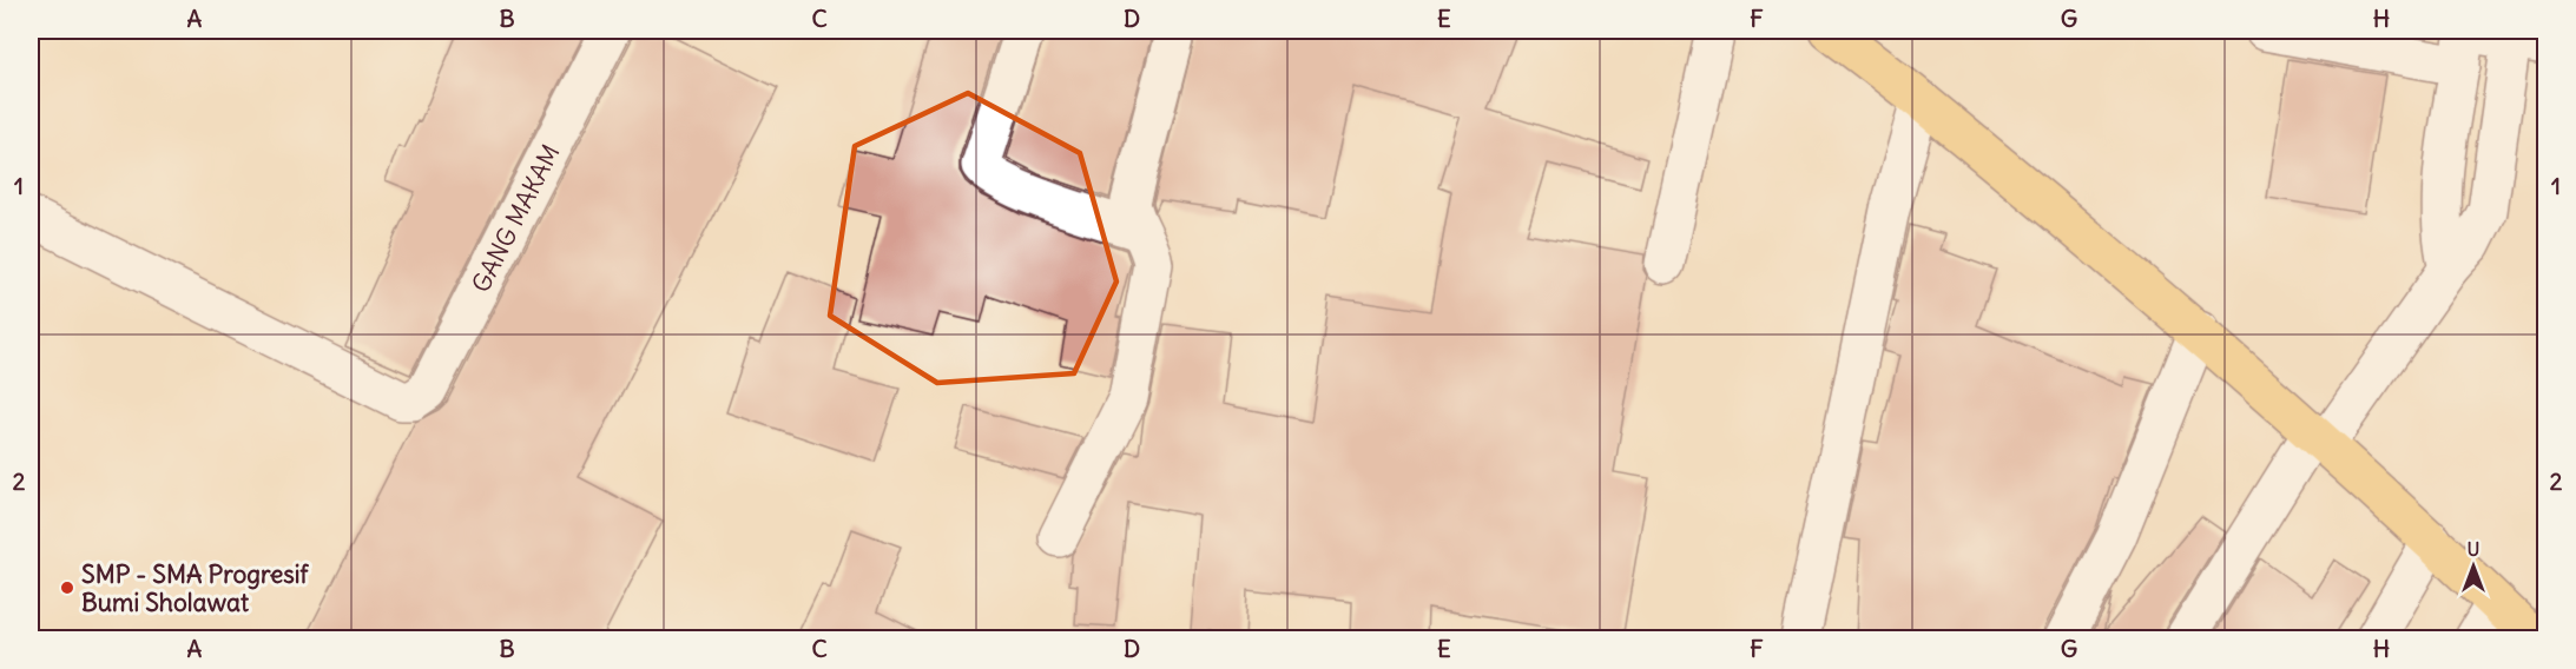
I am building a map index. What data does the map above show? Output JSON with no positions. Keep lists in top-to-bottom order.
{
  "streets": {
    "street": ["GANG MAKAM"]
  },
  "places": ["SMP - SMA Progresif Bumi Sholawat"],
  "north": "top",
  "grid": {
    "columns": [
      "A",
      "B",
      "C",
      "D",
      "E",
      "F",
      "G",
      "H"
    ],
    "rows": ["1", "2"]
  }
}
